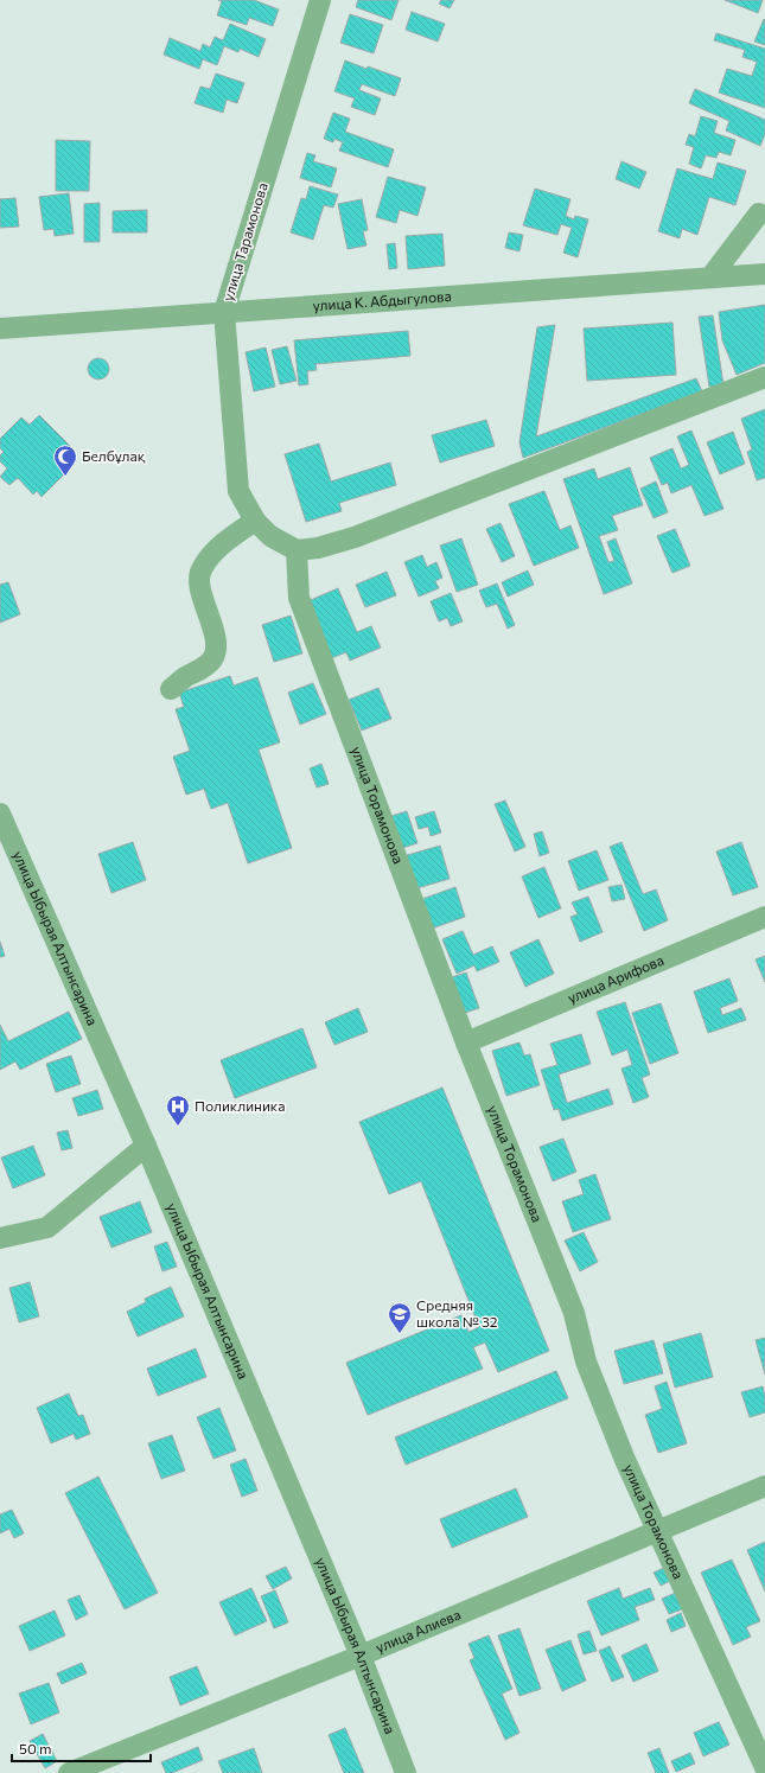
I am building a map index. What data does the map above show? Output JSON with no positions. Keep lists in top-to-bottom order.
{
  "streets": {
    "street": [
      "улица Тарамонова",
      "улица К. Абдыгулова",
      "улица Торамонова",
      "улица Ыбырая Алтынсарина",
      "улица Арифова",
      "улица Алиева"
    ]
  },
  "crossings": [
    ["улица Тарамонова", "улица К. Абдыгулова"],
    ["улица Торамонова", "улица Арифова"],
    ["улица Торамонова", "улица Алиева"],
    ["улица Ыбырая Алтынсарина", "улица Алиева"]
  ],
  "places": {
    "mosque": ["Белбұлақ"],
    "hospital": ["Поликлиника"],
    "school or university": ["Средняя школа № 32"]
  },
  "scale_bar": "50 m"
}
